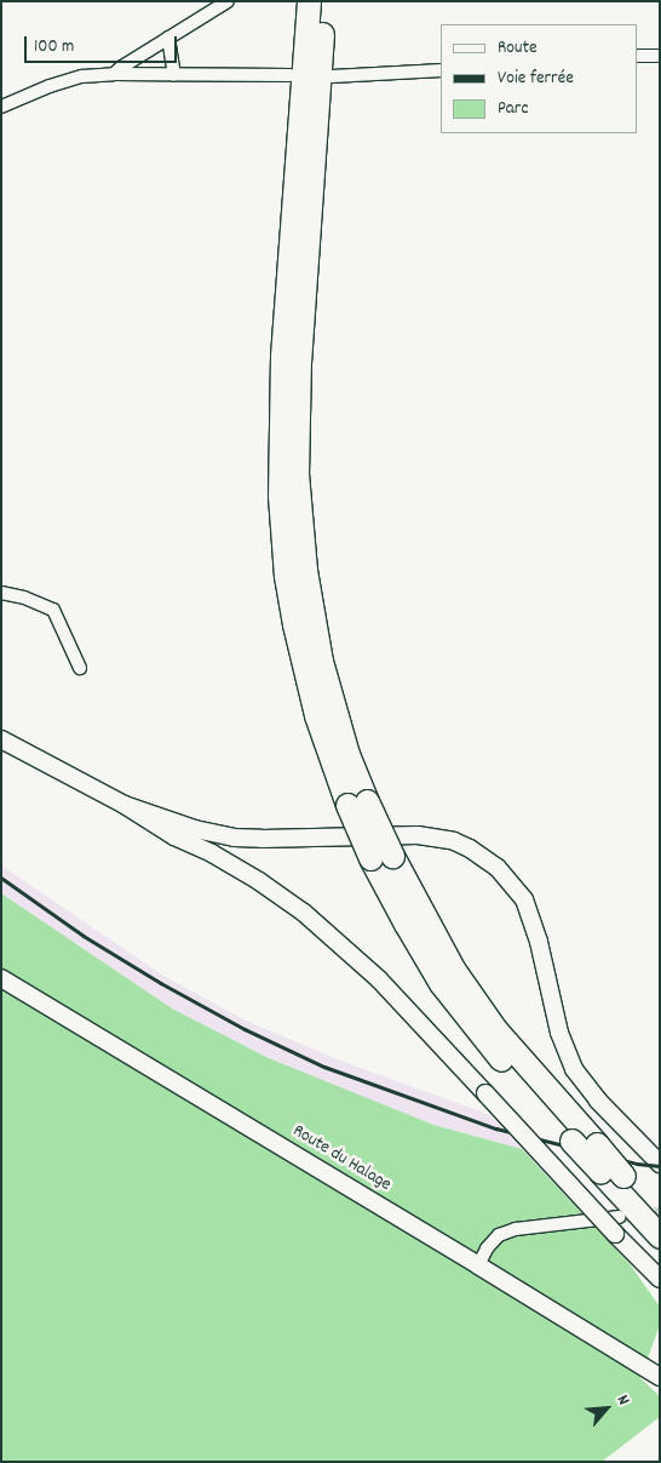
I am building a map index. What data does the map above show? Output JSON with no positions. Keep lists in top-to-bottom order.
{
  "streets": {
    "main road": ["Route du Halage"]
  },
  "legend": ["Route", "Voie ferrée", "Parc"],
  "scale_bar": "100 m",
  "north": "top right"
}
